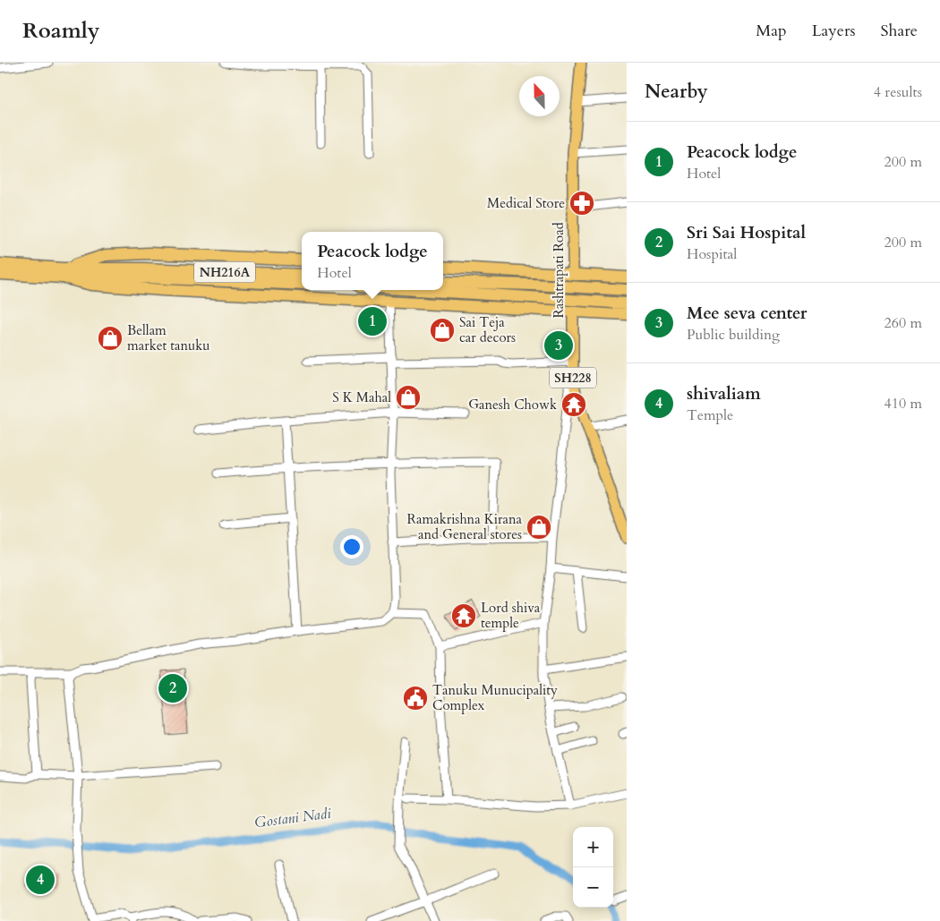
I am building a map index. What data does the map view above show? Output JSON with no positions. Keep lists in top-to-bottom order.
{
  "streets": {
    "highway": ["NH216A"],
    "main road": ["Rashtrapati Road", "SH228"]
  },
  "crossings": [
    ["Rashtrapati Road", "SH228"]
  ],
  "water": ["Gostani Nadi"],
  "places": {
    "pharmacy": ["Medical Store"],
    "shop": [
      "Sai Teja car decors",
      "Bellam market tanuku",
      "S K Mahal",
      "Ramakrishna Kirana and General stores"
    ],
    "temple": ["Ganesh Chowk", "Lord shiva temple"],
    "public building": ["Tanuku Munucipality Complex"]
  },
  "north": "top",
  "page": {
    "header": "Roamly",
    "nav": ["Map", "Layers", "Share"],
    "heading": ["Nearby", "4 results"],
    "list": [
      {
        "mark": "1",
        "name": "Peacock lodge",
        "note": "Hotel",
        "value": "200 m"
      },
      {
        "mark": "2",
        "name": "Sri Sai Hospital",
        "note": "Hospital",
        "value": "200 m"
      },
      {
        "mark": "3",
        "name": "Mee seva center",
        "note": "Public building",
        "value": "260 m"
      },
      {
        "mark": "4",
        "name": "shivaliam",
        "note": "Temple",
        "value": "410 m"
      }
    ],
    "popup": ["Peacock lodge", "Hotel"],
    "pins": [
      "1",
      "3",
      "2",
      "4"
    ],
    "map_buttons": ["+", "−"]
  }
}
